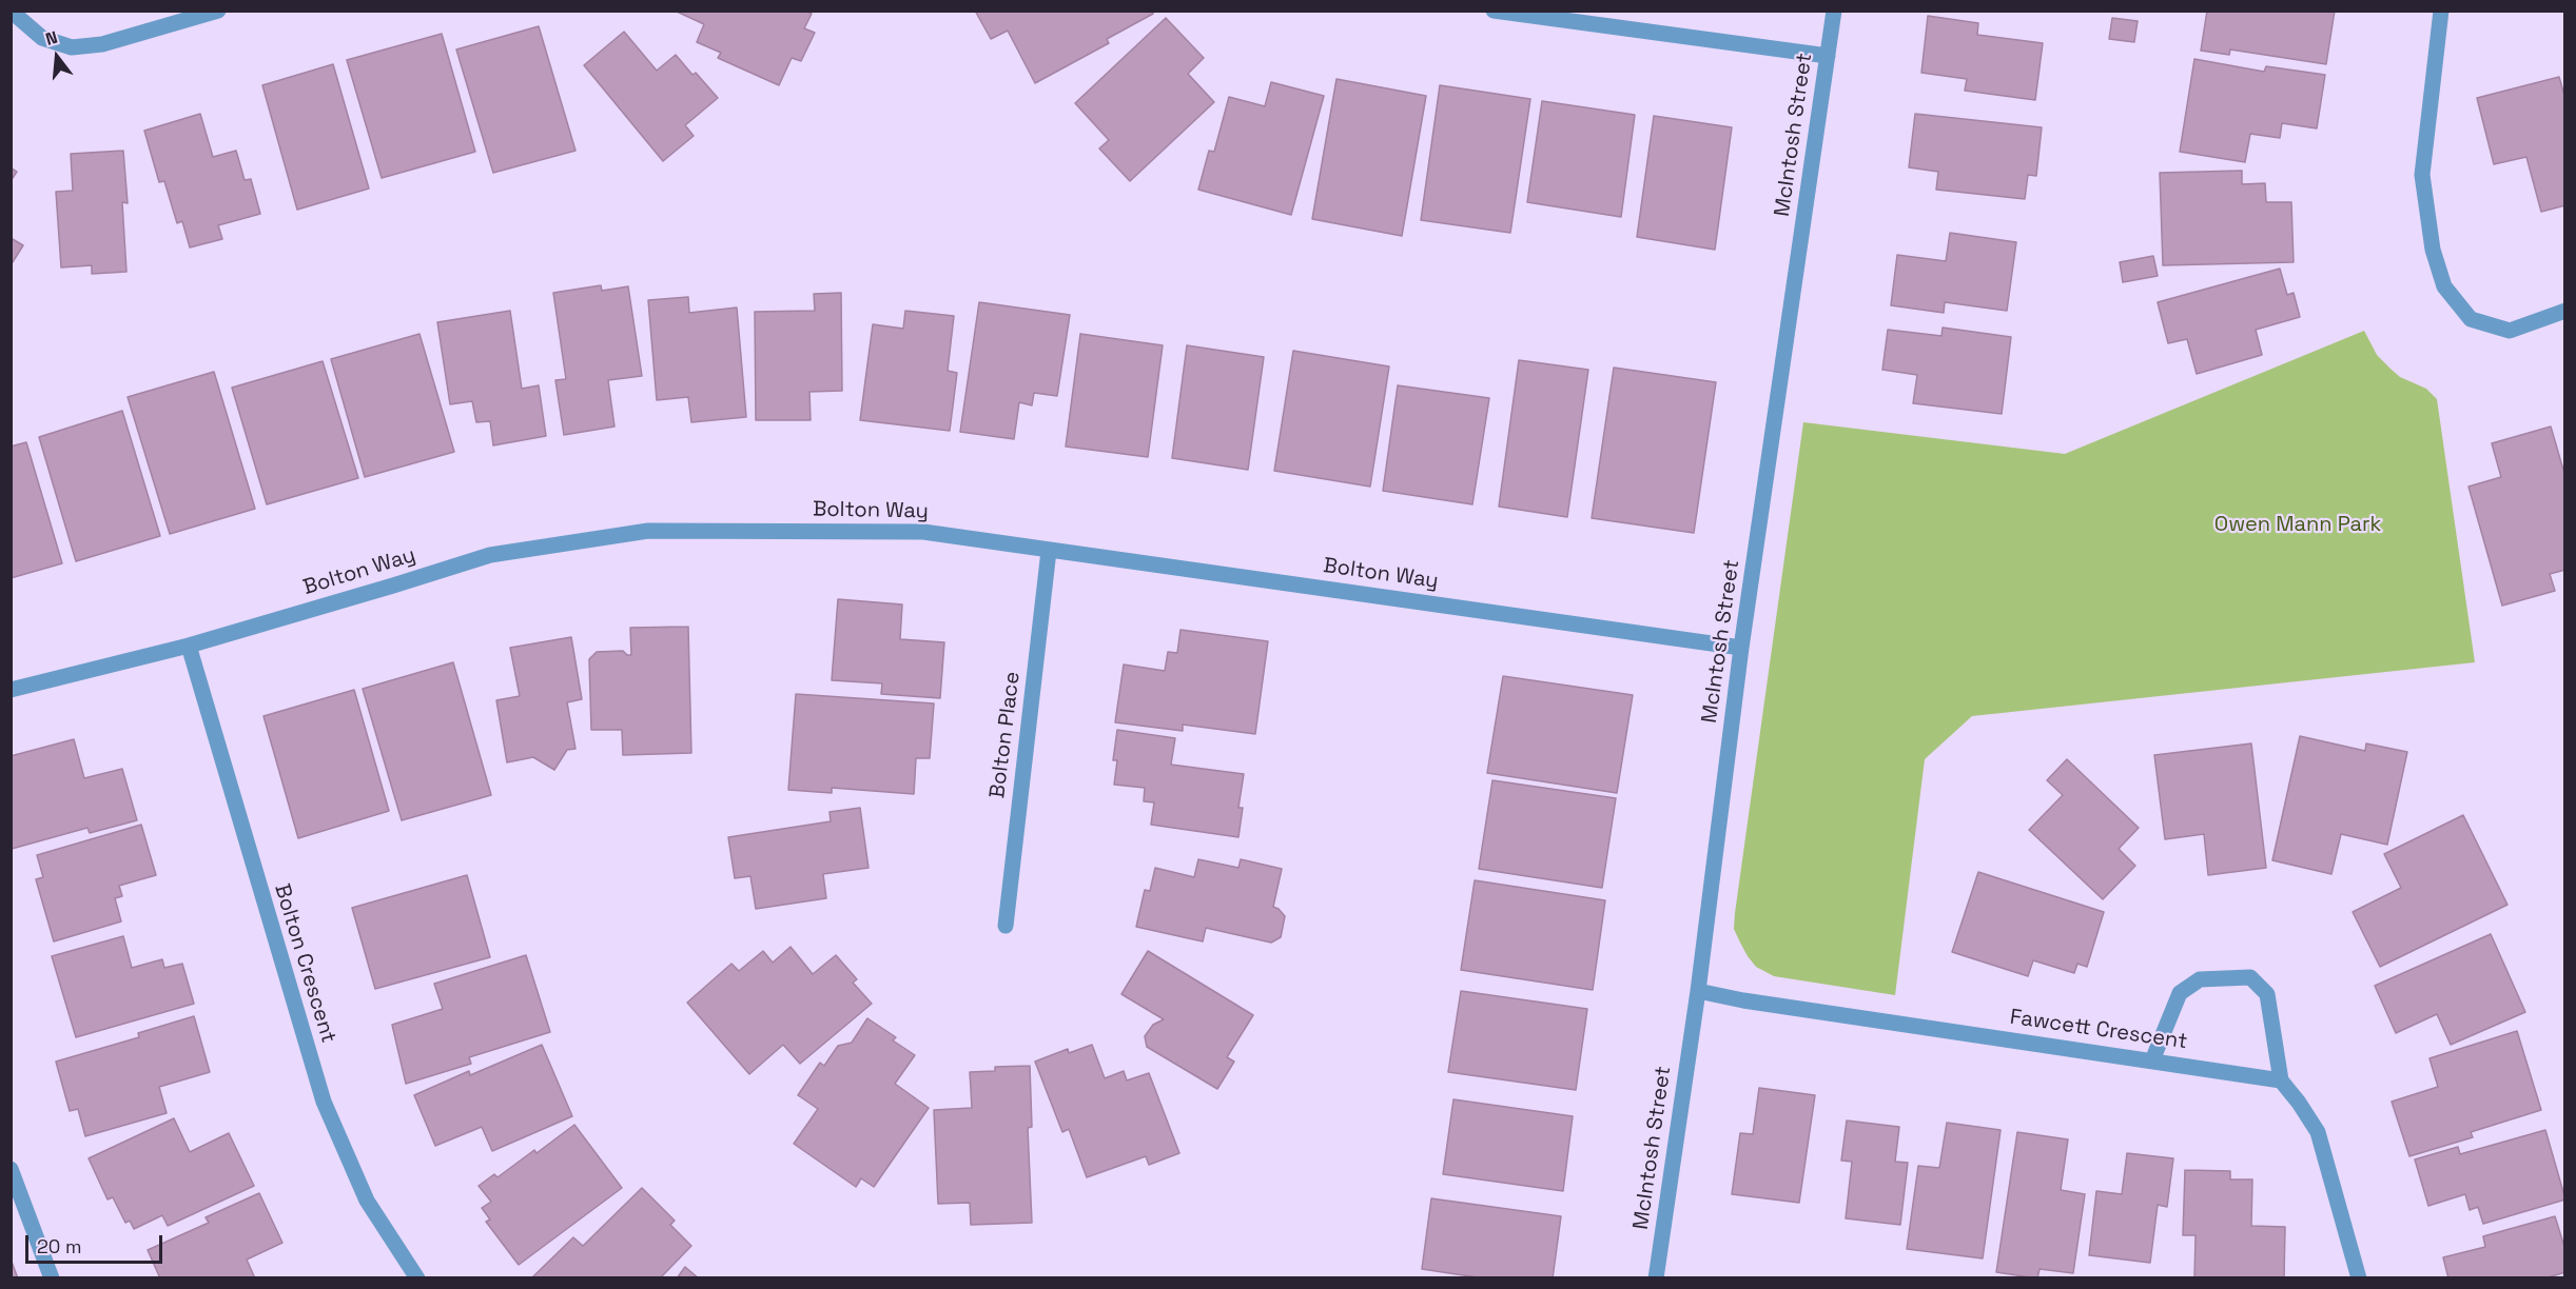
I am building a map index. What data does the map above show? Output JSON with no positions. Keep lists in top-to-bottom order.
{
  "streets": {
    "street": [
      "McIntosh Street",
      "Bolton Way",
      "Bolton Place",
      "Bolton Crescent",
      "Fawcett Crescent"
    ]
  },
  "crossings": [
    ["McIntosh Street", "Bolton Way"],
    ["McIntosh Street", "Fawcett Crescent"],
    ["Bolton Way", "Bolton Place"],
    ["Bolton Way", "Bolton Crescent"]
  ],
  "parks": ["Owen Mann Park"],
  "scale_bar": "20 m",
  "north": "top"
}
